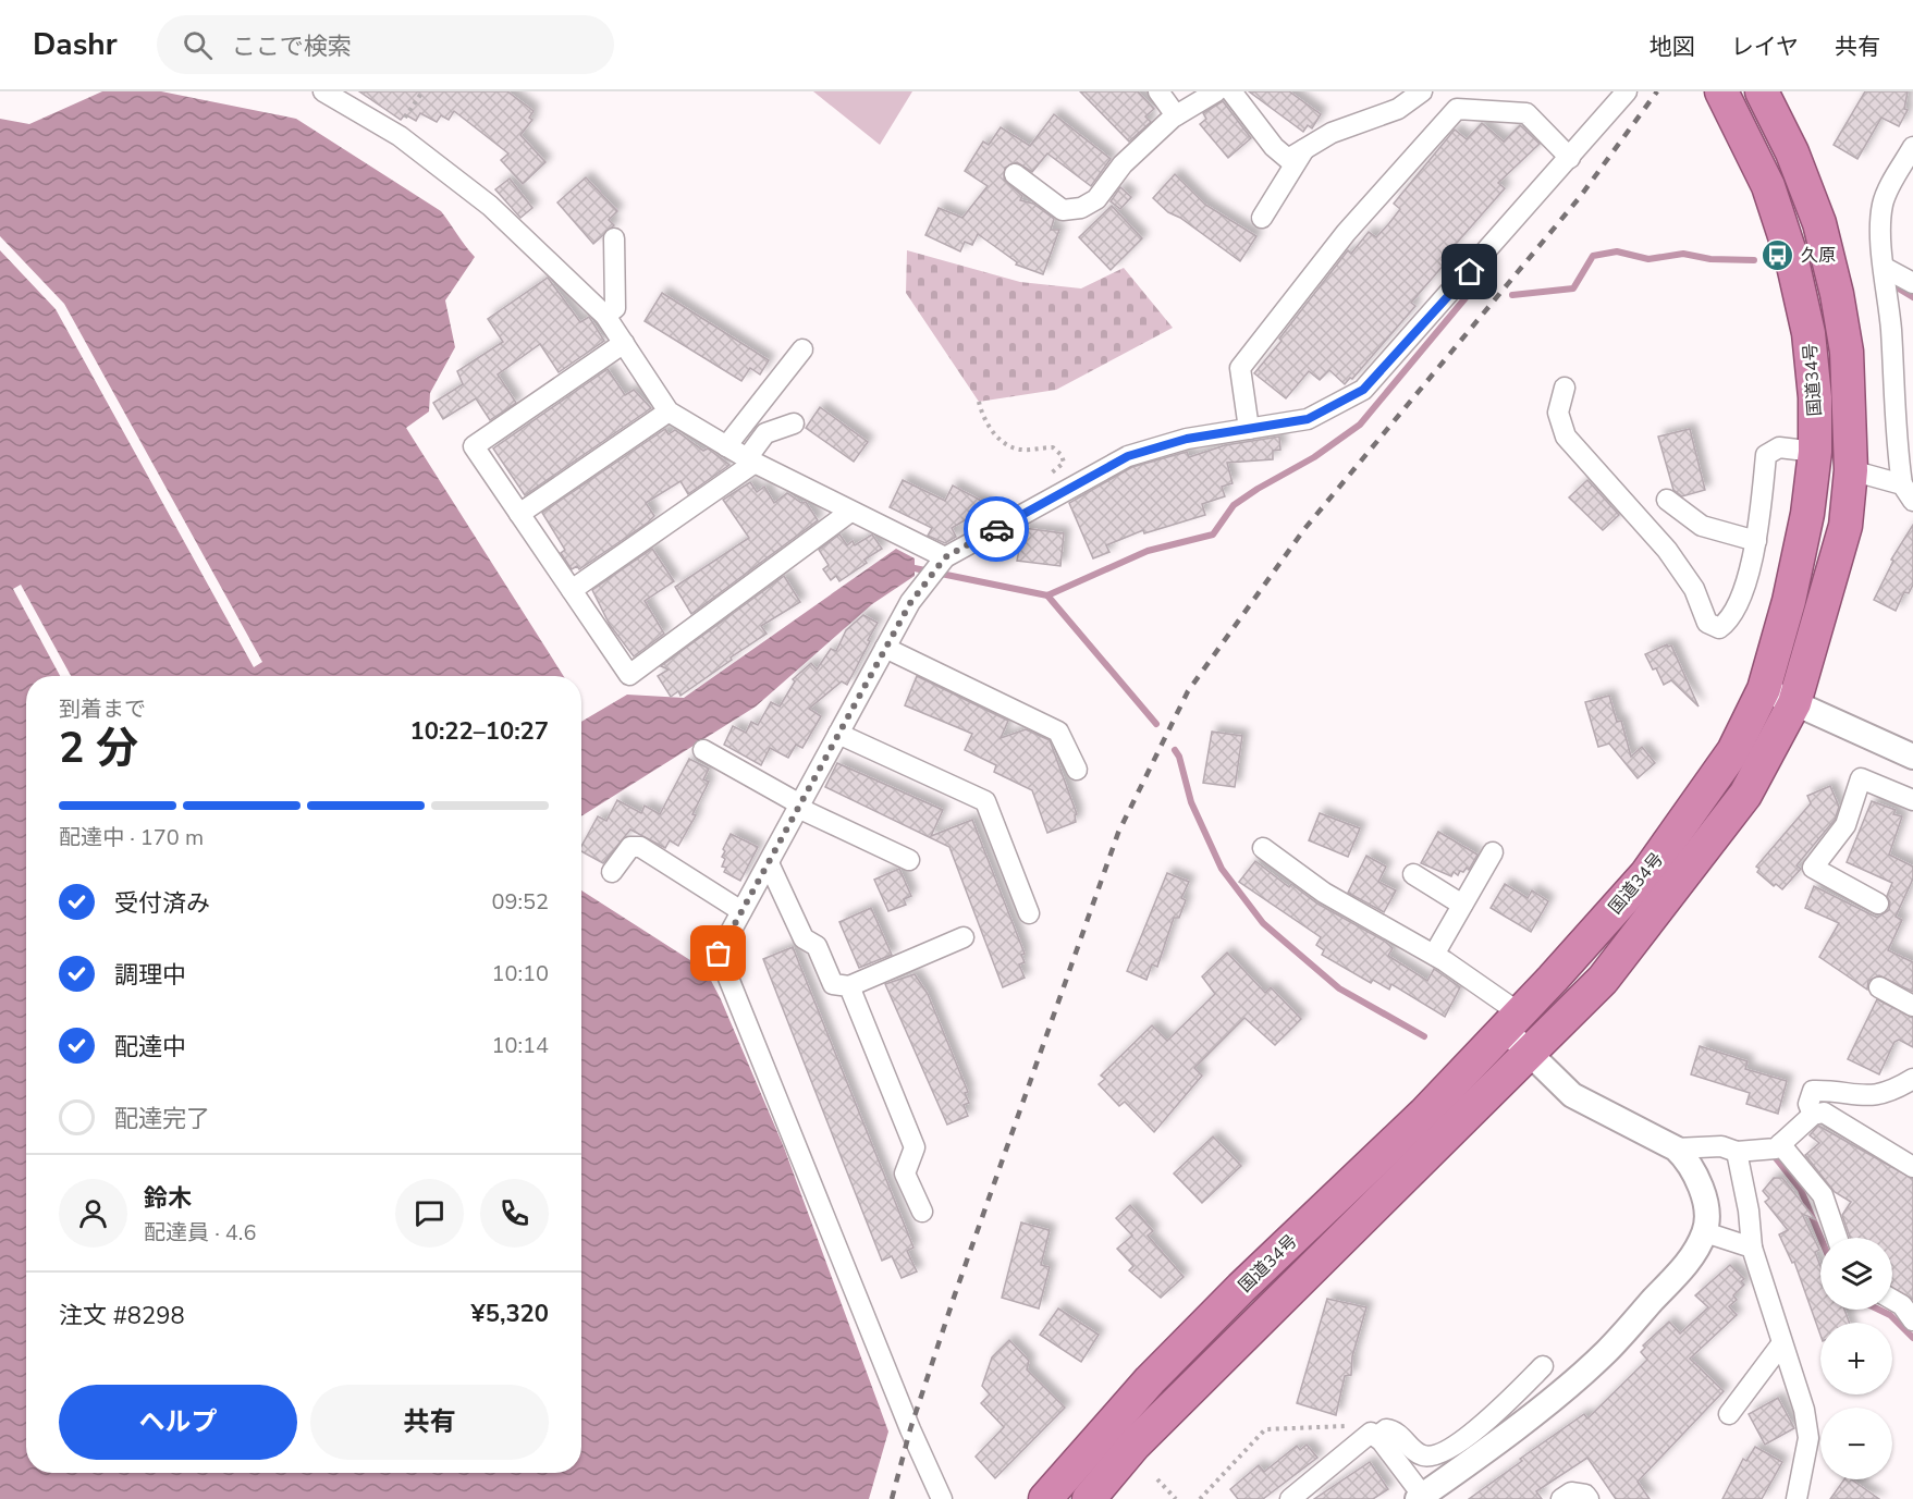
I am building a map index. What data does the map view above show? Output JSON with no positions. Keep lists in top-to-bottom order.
{
  "streets": {
    "highway": ["国道34号"]
  },
  "places": {
    "bus stop": ["久原"]
  },
  "page": {
    "header": "Dashr",
    "search": "ここで検索",
    "nav": ["地図", "レイヤ", "共有"],
    "heading": ["2 分", "到着まで", "10:22–10:27"],
    "panel": [
      "鈴木",
      "配達員 · 4.6",
      "注文 #8298",
      "¥5,320"
    ],
    "bar": "配達中 · 170 m",
    "list": [
      ["受付済み", "09:52"],
      ["調理中", "10:10"],
      ["配達中", "10:14"],
      "配達完了"
    ],
    "map_buttons": ["+", "−"],
    "buttons": ["ヘルプ", "共有"]
  }
}
